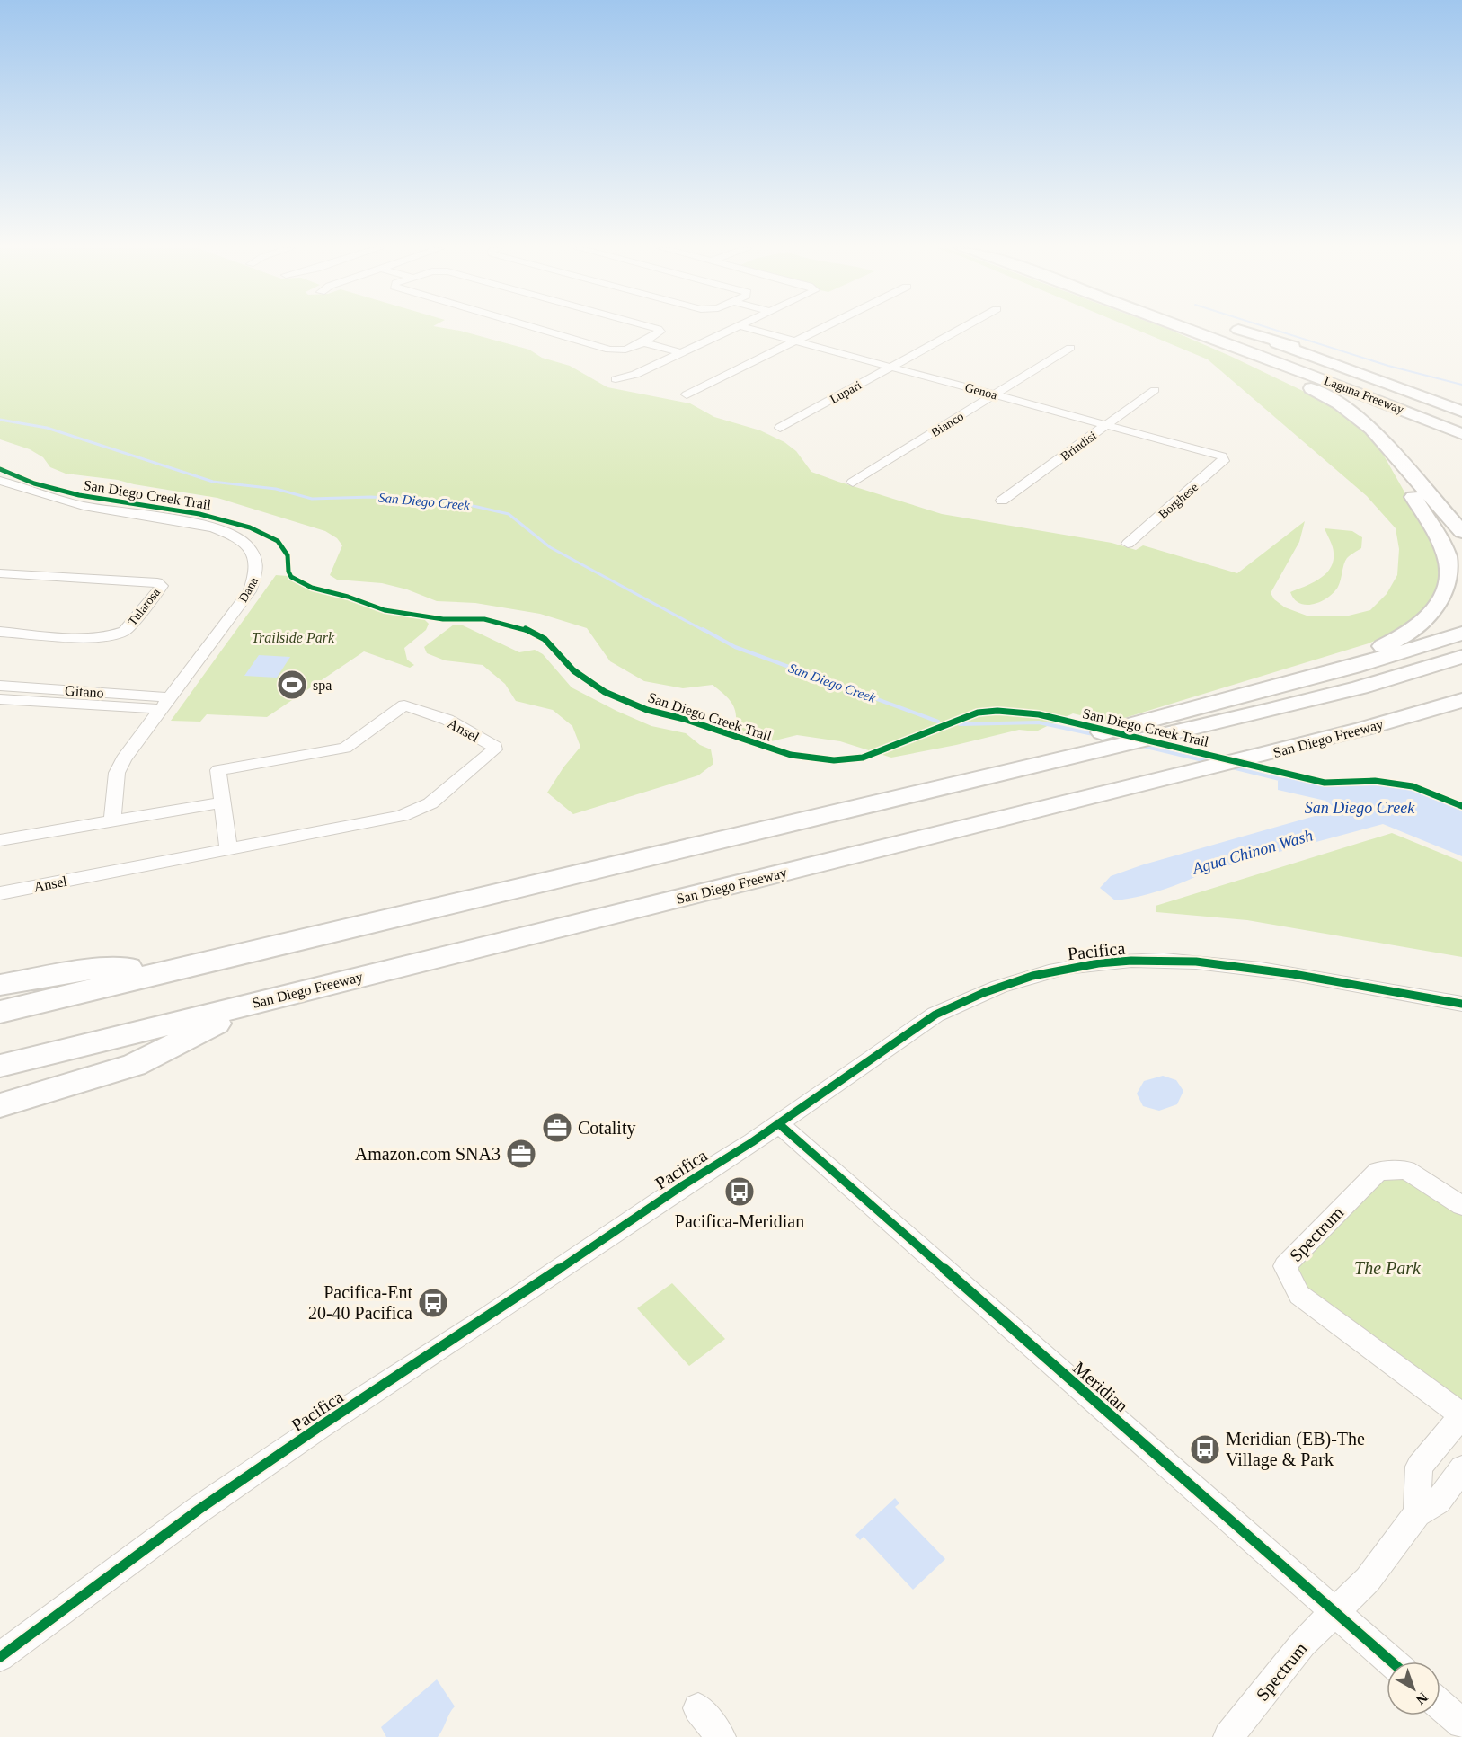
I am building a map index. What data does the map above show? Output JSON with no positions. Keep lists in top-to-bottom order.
{
  "streets": {
    "highway": ["Laguna Freeway", "San Diego Freeway"],
    "street": [
      "Genoa",
      "Lupari",
      "Bianco",
      "Brindisi",
      "Borghese",
      "Dana",
      "Tularosa",
      "Gitano",
      "Ansel",
      "Pacifica",
      "Spectrum",
      "Meridian"
    ],
    "cycle path": ["San Diego Creek Trail"]
  },
  "crossings": [
    ["Genoa", "Lupari"],
    ["Genoa", "Bianco"],
    ["Genoa", "Brindisi"],
    ["Genoa", "Borghese"],
    ["Dana", "Gitano"],
    ["Pacifica", "Meridian"],
    ["Spectrum", "Meridian"]
  ],
  "water": ["San Diego Creek", "Agua Chinon Wash"],
  "parks": ["Trailside Park", "The Park"],
  "places": {
    "sports": ["spa"],
    "office": ["Cotality", "Amazon.com SNA3"],
    "bus stop": ["Pacifica-Meridian", "Pacifica-Ent 20-40 Pacifica", "Meridian (EB)-The Village & Park"]
  },
  "north": "bottom right"
}
